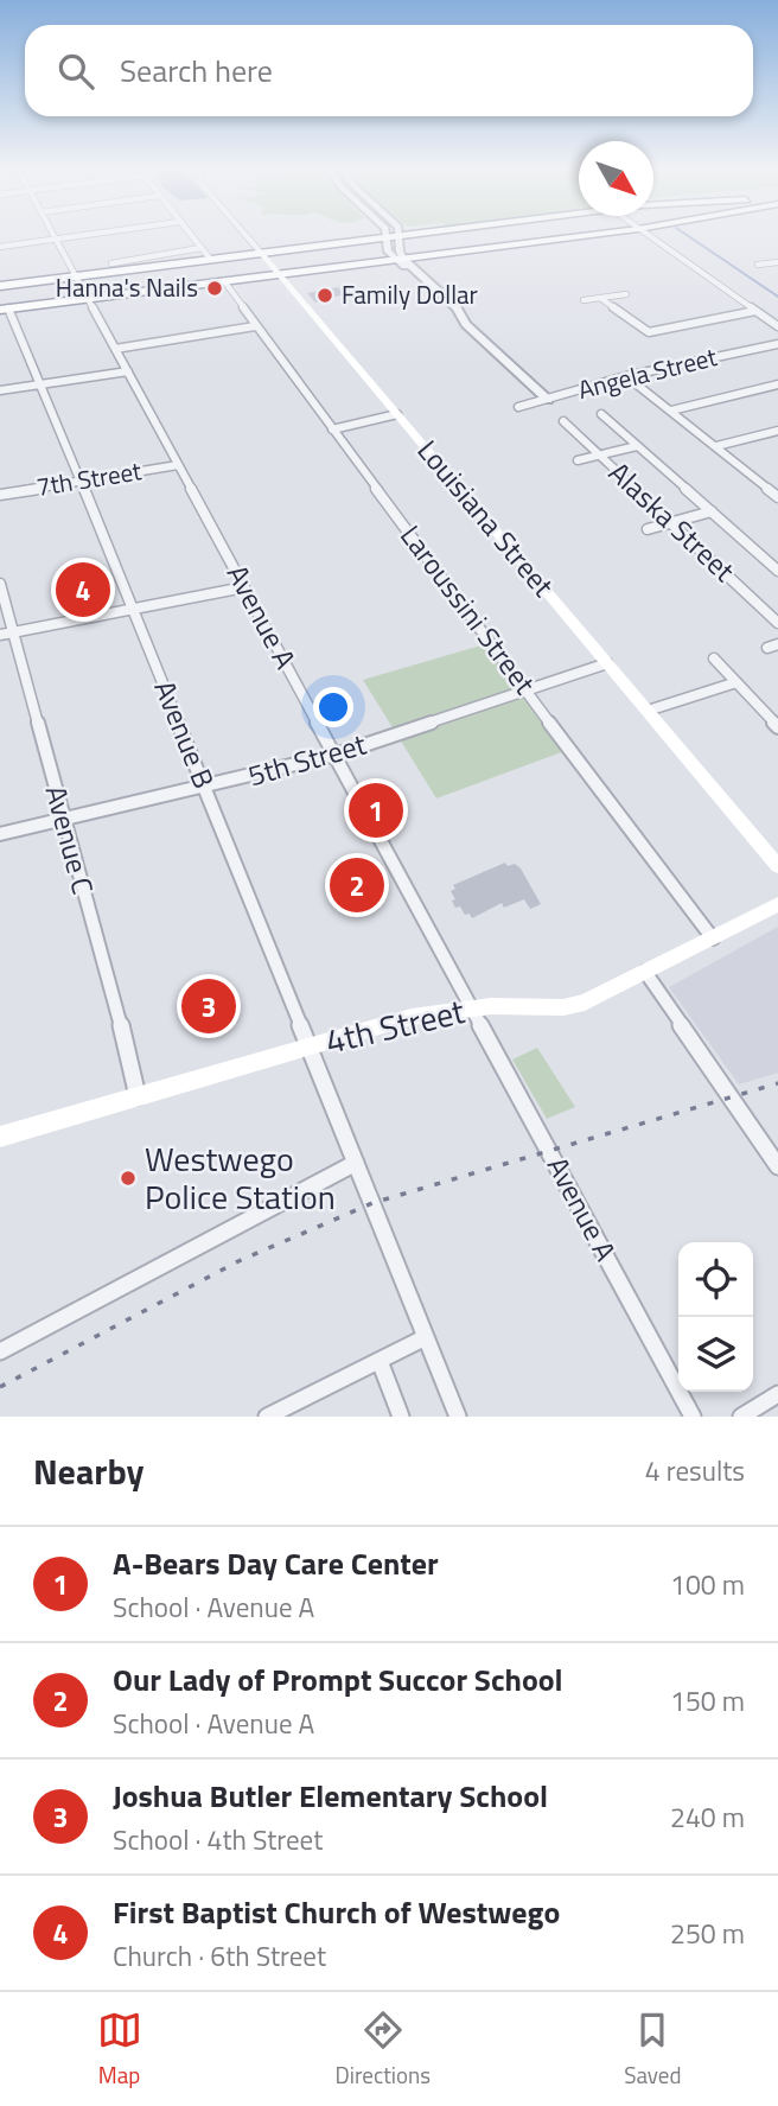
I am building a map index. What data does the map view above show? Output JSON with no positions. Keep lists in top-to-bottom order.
{
  "streets": {
    "main road": ["Louisiana Street", "4th Street"],
    "street": [
      "Angela Street",
      "7th Street",
      "Alaska Street",
      "Laroussini Street",
      "Avenue A",
      "Avenue B",
      "5th Street",
      "Avenue C"
    ]
  },
  "crossings": [
    ["7th Street", "Avenue A"],
    ["7th Street", "Avenue B"],
    ["Louisiana Street", "5th Street"],
    ["Laroussini Street", "5th Street"],
    ["Laroussini Street", "4th Street"],
    ["Avenue A", "5th Street"],
    ["Avenue A", "4th Street"],
    ["Avenue B", "5th Street"],
    ["Avenue B", "4th Street"],
    ["5th Street", "Avenue C"],
    ["Avenue C", "4th Street"]
  ],
  "places": ["Hanna's Nails", "Family Dollar", "Westwego Police Station"],
  "north": "bottom right",
  "page": {
    "search": "Search here",
    "pins": [
      "4",
      "1",
      "2",
      "3"
    ],
    "heading": ["Nearby", "4 results"],
    "list": [
      {
        "mark": "1",
        "name": "A-Bears Day Care Center",
        "note": "School · Avenue A",
        "value": "100 m"
      },
      {
        "mark": "2",
        "name": "Our Lady of Prompt Succor School",
        "note": "School · Avenue A",
        "value": "150 m"
      },
      {
        "mark": "3",
        "name": "Joshua Butler Elementary School",
        "note": "School · 4th Street",
        "value": "240 m"
      },
      {
        "mark": "4",
        "name": "First Baptist Church of Westwego",
        "note": "Church · 6th Street",
        "value": "250 m"
      }
    ],
    "nav": ["Map", "Directions", "Saved"]
  }
}
